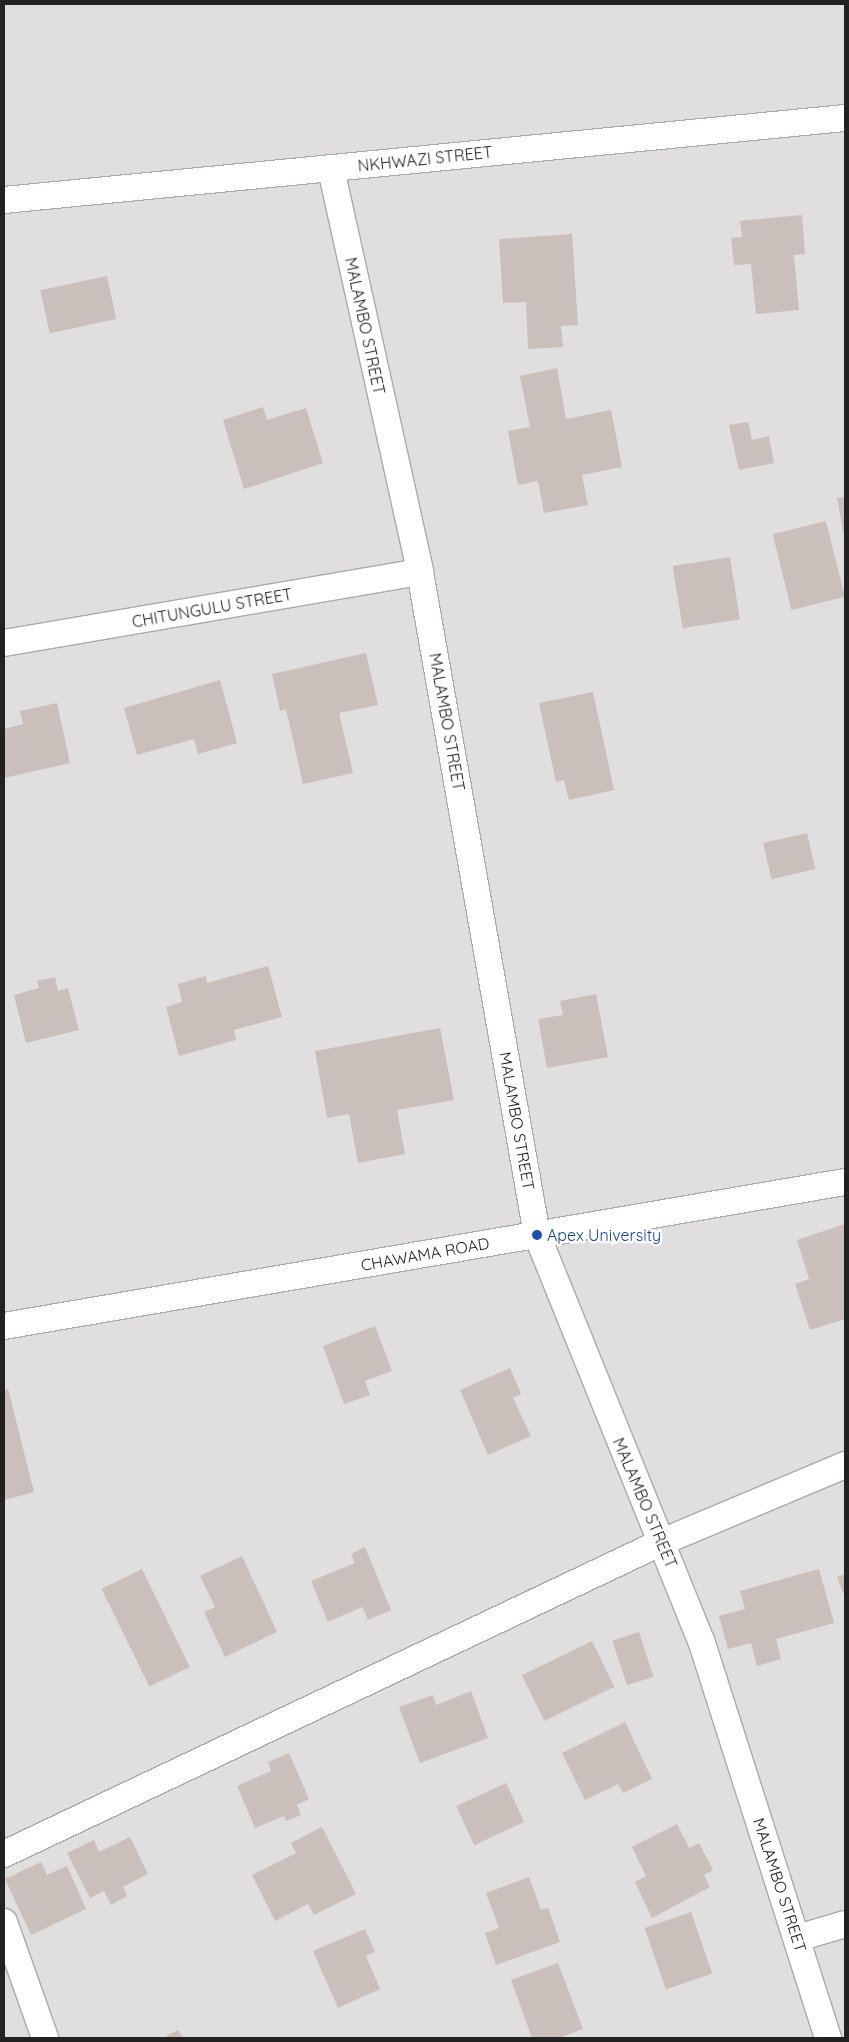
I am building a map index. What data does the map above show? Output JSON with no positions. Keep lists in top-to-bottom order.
{
  "streets": {
    "street": [
      "NKHWAZI STREET",
      "MALAMBO STREET",
      "CHITUNGULU STREET",
      "CHAWAMA ROAD"
    ]
  },
  "crossings": [
    ["NKHWAZI STREET", "MALAMBO STREET"],
    ["MALAMBO STREET", "CHITUNGULU STREET"],
    ["MALAMBO STREET", "CHAWAMA ROAD"]
  ],
  "places": ["Apex University"]
}
